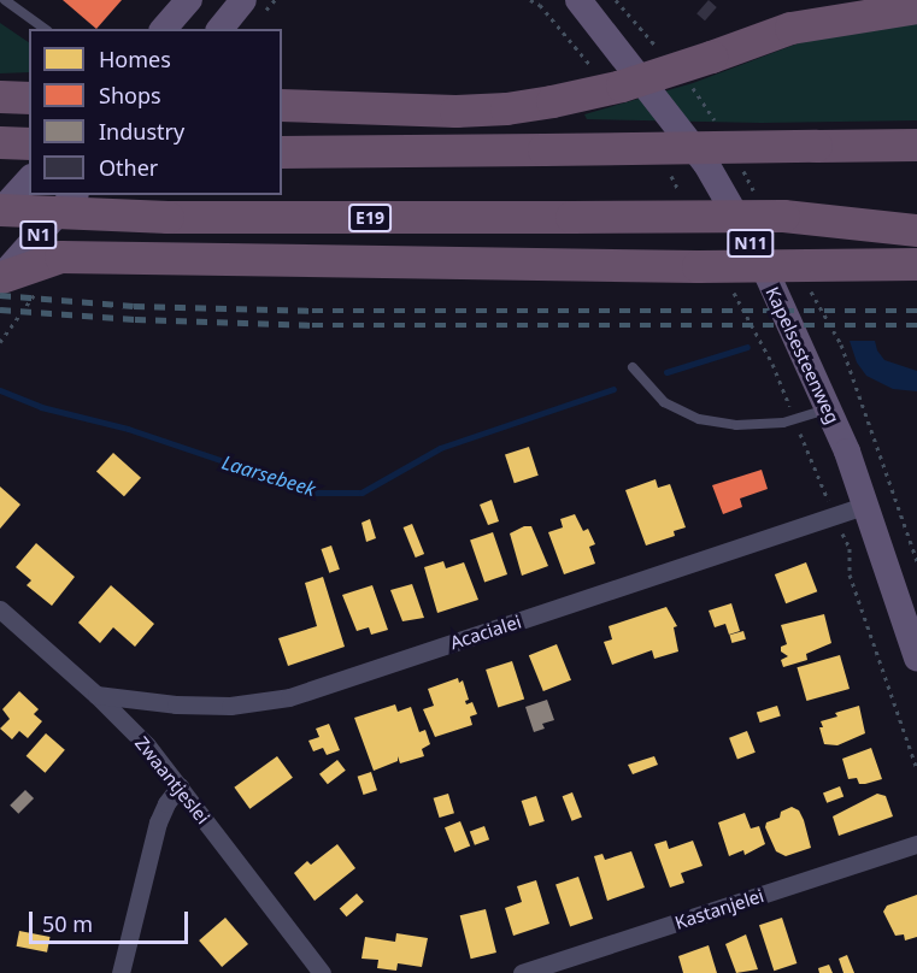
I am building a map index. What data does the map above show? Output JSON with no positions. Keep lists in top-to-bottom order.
{
  "streets": {
    "highway": ["E19"],
    "main road": ["N1", "N11", "Kapelsesteenweg"],
    "street": ["Acacialei", "Zwaantjeslei", "Kastanjelei"]
  },
  "crossings": [
    ["E19", "N1"],
    ["Kapelsesteenweg", "Acacialei"],
    ["Acacialei", "Zwaantjeslei"]
  ],
  "water": ["Laarsebeek"],
  "legend": [
    "Homes",
    "Shops",
    "Industry",
    "Other"
  ],
  "scale_bar": "50 m"
}
